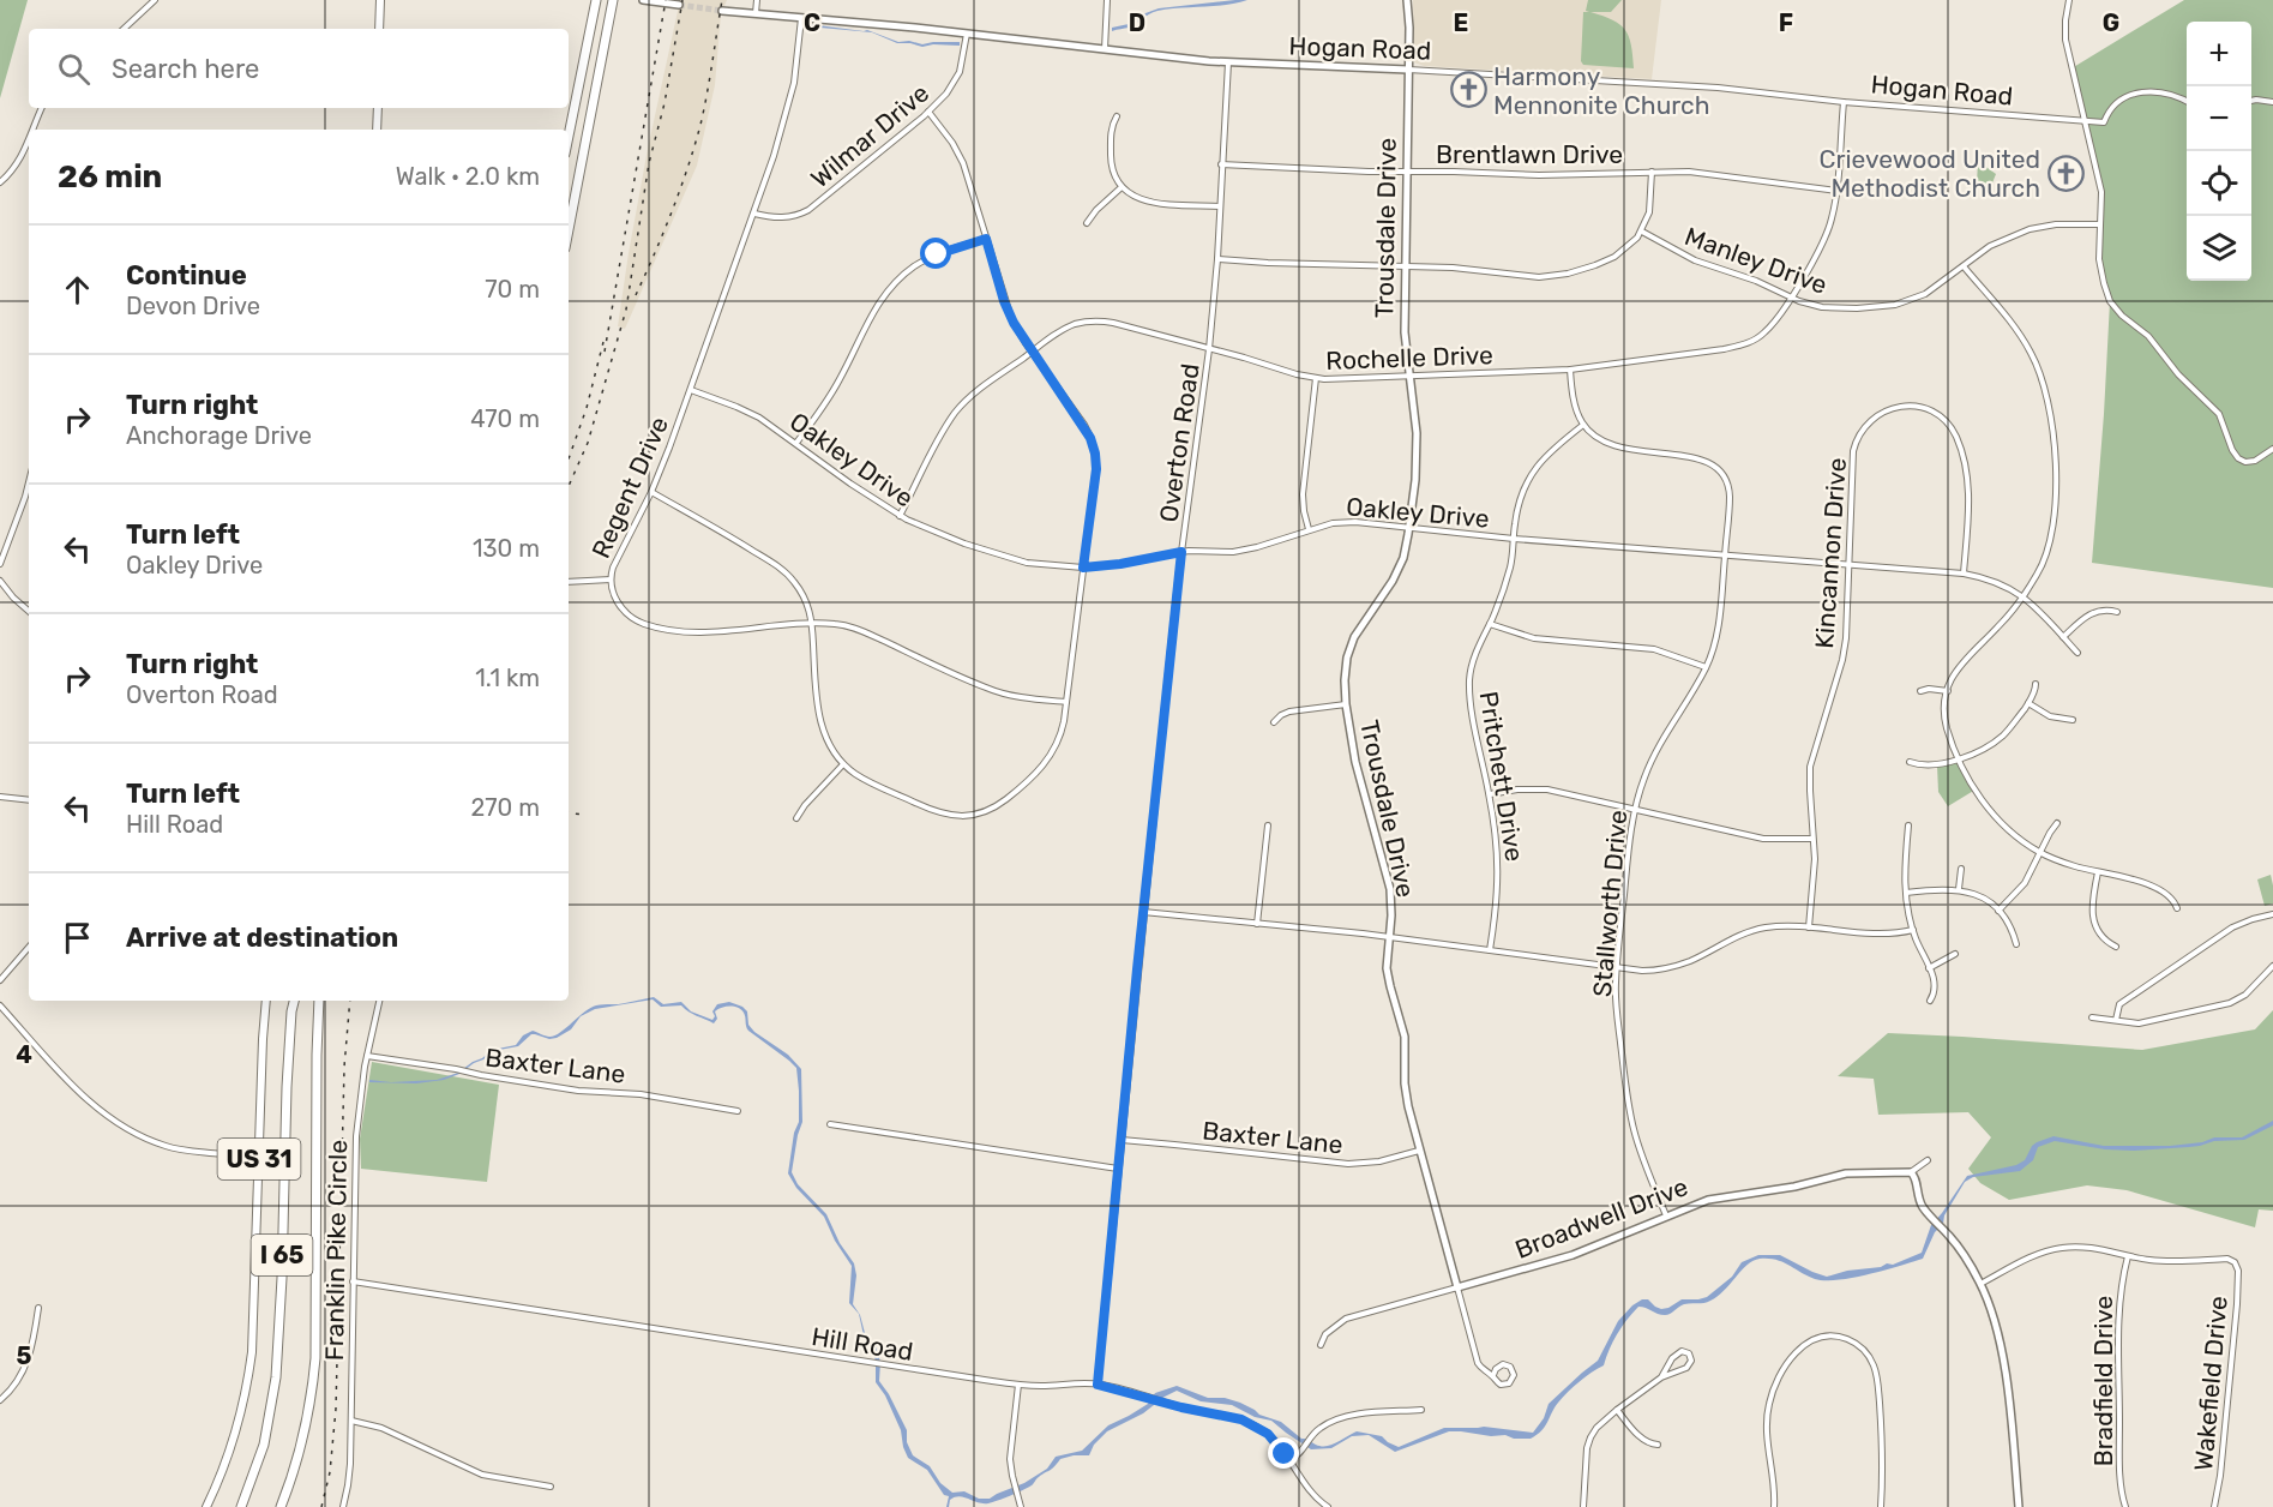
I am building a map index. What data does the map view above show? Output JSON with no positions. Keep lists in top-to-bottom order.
{
  "streets": {
    "highway": ["I 65"],
    "main road": ["US 31"],
    "street": [
      "Hogan Road",
      "Wilmar Drive",
      "Brentlawn Drive",
      "Trousdale Drive",
      "Manley Drive",
      "Rochelle Drive",
      "Overton Road",
      "Oakley Drive",
      "Regent Drive",
      "Kincannon Drive",
      "Pritchett Drive",
      "Stallworth Drive",
      "Baxter Lane",
      "Broadwell Drive",
      "Franklin Pike Circle",
      "Hill Road",
      "Bradfield Drive",
      "Wakefield Drive"
    ]
  },
  "crossings": [
    ["Hogan Road", "Wilmar Drive"],
    ["Hogan Road", "Trousdale Drive"],
    ["Hogan Road", "Rochelle Drive"],
    ["Hogan Road", "Overton Road"],
    ["Hogan Road", "Regent Drive"],
    ["Wilmar Drive", "Regent Drive"],
    ["Brentlawn Drive", "Trousdale Drive"],
    ["Brentlawn Drive", "Rochelle Drive"],
    ["Brentlawn Drive", "Overton Road"],
    ["Trousdale Drive", "Rochelle Drive"],
    ["Trousdale Drive", "Oakley Drive"],
    ["Trousdale Drive", "Baxter Lane"],
    ["Trousdale Drive", "Broadwell Drive"],
    ["Manley Drive", "Rochelle Drive"],
    ["Rochelle Drive", "Overton Road"],
    ["Rochelle Drive", "Oakley Drive"],
    ["Overton Road", "Oakley Drive"],
    ["Overton Road", "Baxter Lane"],
    ["Overton Road", "Hill Road"],
    ["Oakley Drive", "Regent Drive"],
    ["Oakley Drive", "Kincannon Drive"],
    ["Oakley Drive", "Pritchett Drive"],
    ["Oakley Drive", "Stallworth Drive"],
    ["Pritchett Drive", "Stallworth Drive"],
    ["Stallworth Drive", "Broadwell Drive"],
    ["Baxter Lane", "Franklin Pike Circle"],
    ["Franklin Pike Circle", "Hill Road"],
    ["Bradfield Drive", "Wakefield Drive"]
  ],
  "places": {
    "church": ["Harmony Mennonite Church", "Crievewood United Methodist Church"]
  },
  "page": {
    "map_buttons": ["+", "−"],
    "search": "Search here",
    "heading": ["26 min", "Walk · 2.0 km"],
    "list": [
      ["Continue", "Devon Drive", "70 m"],
      ["Turn right", "Anchorage Drive", "470 m"],
      ["Turn left", "Oakley Drive", "130 m"],
      ["Turn right", "Overton Road", "1.1 km"],
      ["Turn left", "Hill Road", "270 m"],
      "Arrive at destination"
    ]
  },
  "grid": {
    "columns": [
      "C",
      "D",
      "E",
      "F",
      "G"
    ],
    "rows": ["4", "5"]
  }
}
